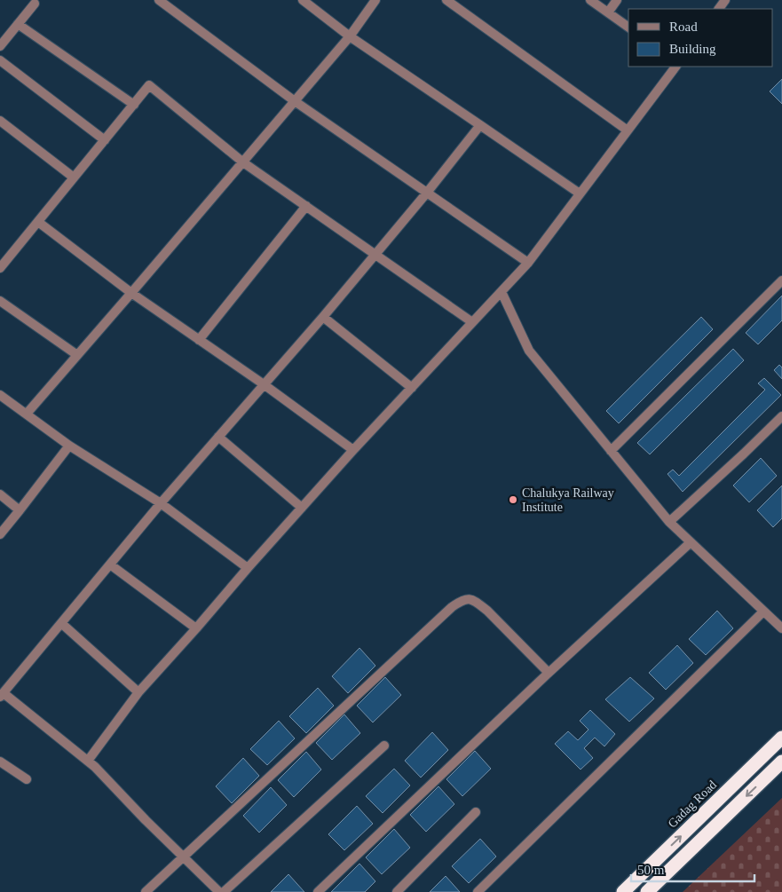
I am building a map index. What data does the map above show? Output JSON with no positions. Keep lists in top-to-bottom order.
{
  "streets": {
    "highway": ["Gadag Road"]
  },
  "places": ["Chalukya Railway Institute"],
  "legend": ["Road", "Building"],
  "scale_bar": "50 m"
}
